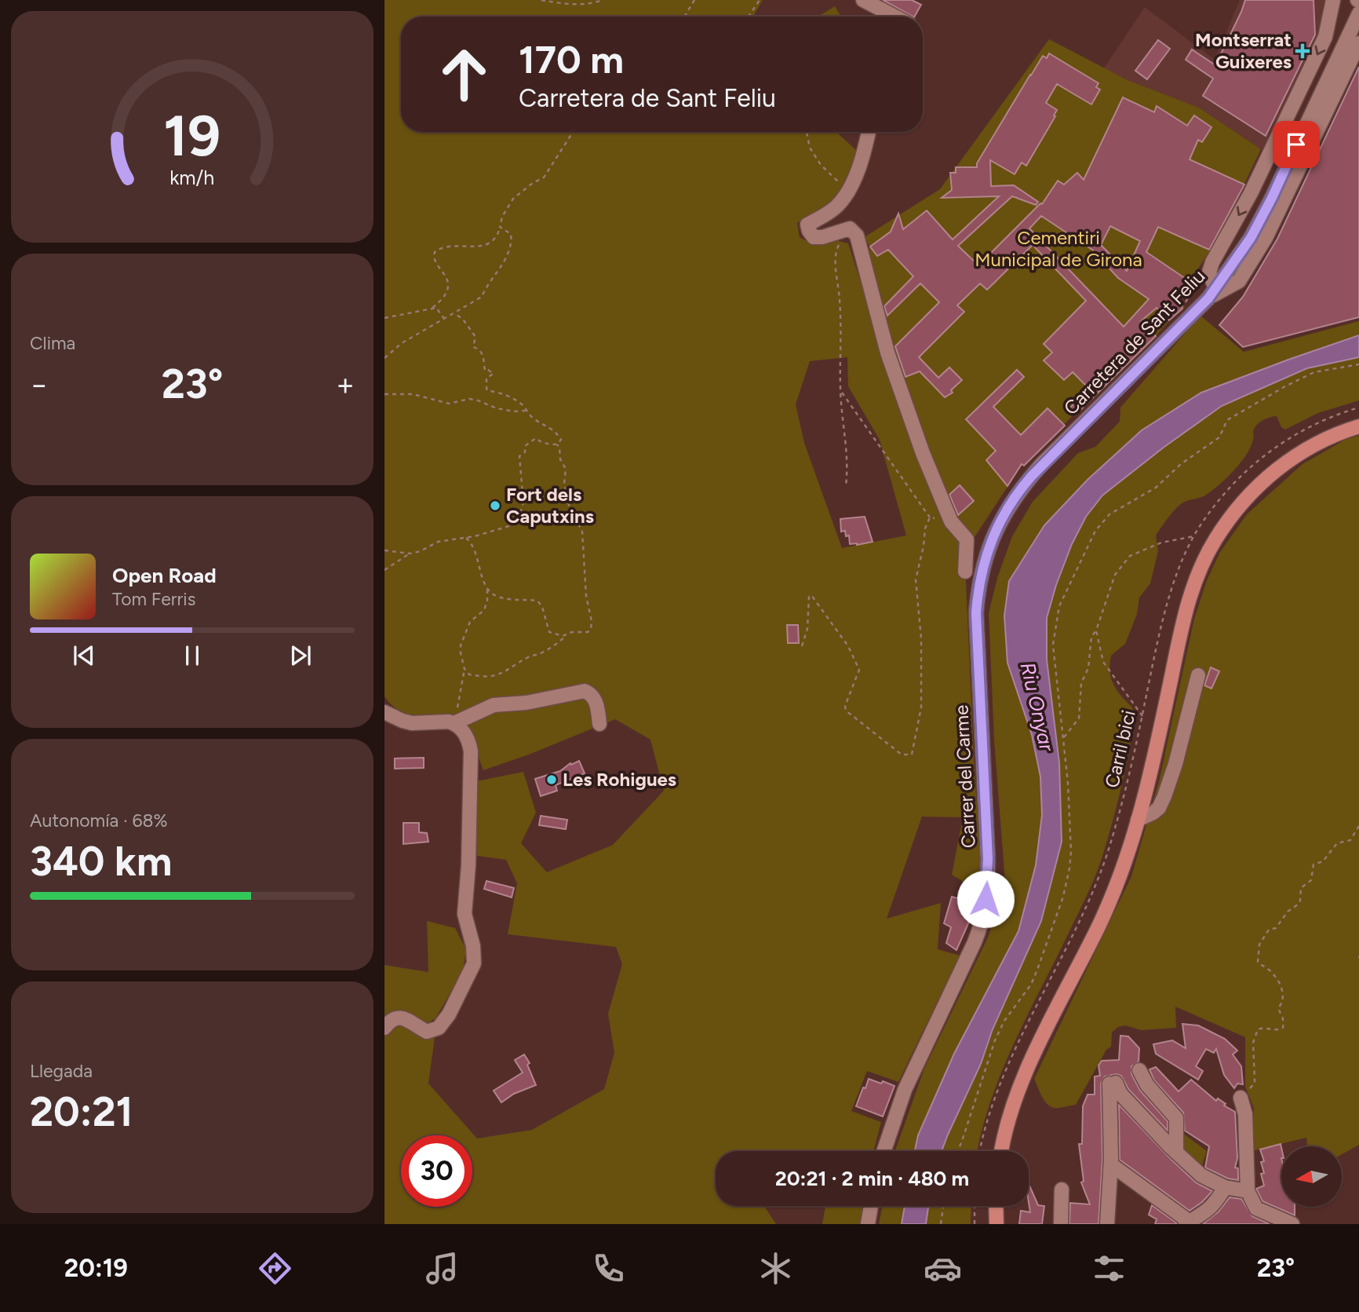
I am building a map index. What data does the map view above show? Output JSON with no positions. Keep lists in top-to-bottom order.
{
  "streets": {
    "street": ["Carretera de Sant Feliu", "Carrer del Carme"],
    "path": ["Carril bici"]
  },
  "crossings": [
    ["Carretera de Sant Feliu", "Carrer del Carme"]
  ],
  "water": ["Riu Onyar"],
  "parks": ["Cementiri Municipal de Girona"],
  "places": {
    "health": ["Montserrat Guixeres"],
    "other": ["Fort dels Caputxins", "Les Rohigues"]
  },
  "north": "left",
  "page": {
    "turn": ["170 m", "Carretera de Sant Feliu"],
    "tile": [
      "Clima",
      ["Autonomía · 68%", "340 km"],
      ["Llegada", "20:21"]
    ],
    "heat": ["−", "23°", "+"],
    "song": ["Open Road", "Tom Ferris"],
    "limit": "30",
    "trip": "20:21 · 2 min · 480 m",
    "tabs": ["20:19", "23°"],
    "gauge": ["19", "km/h"]
  }
}
